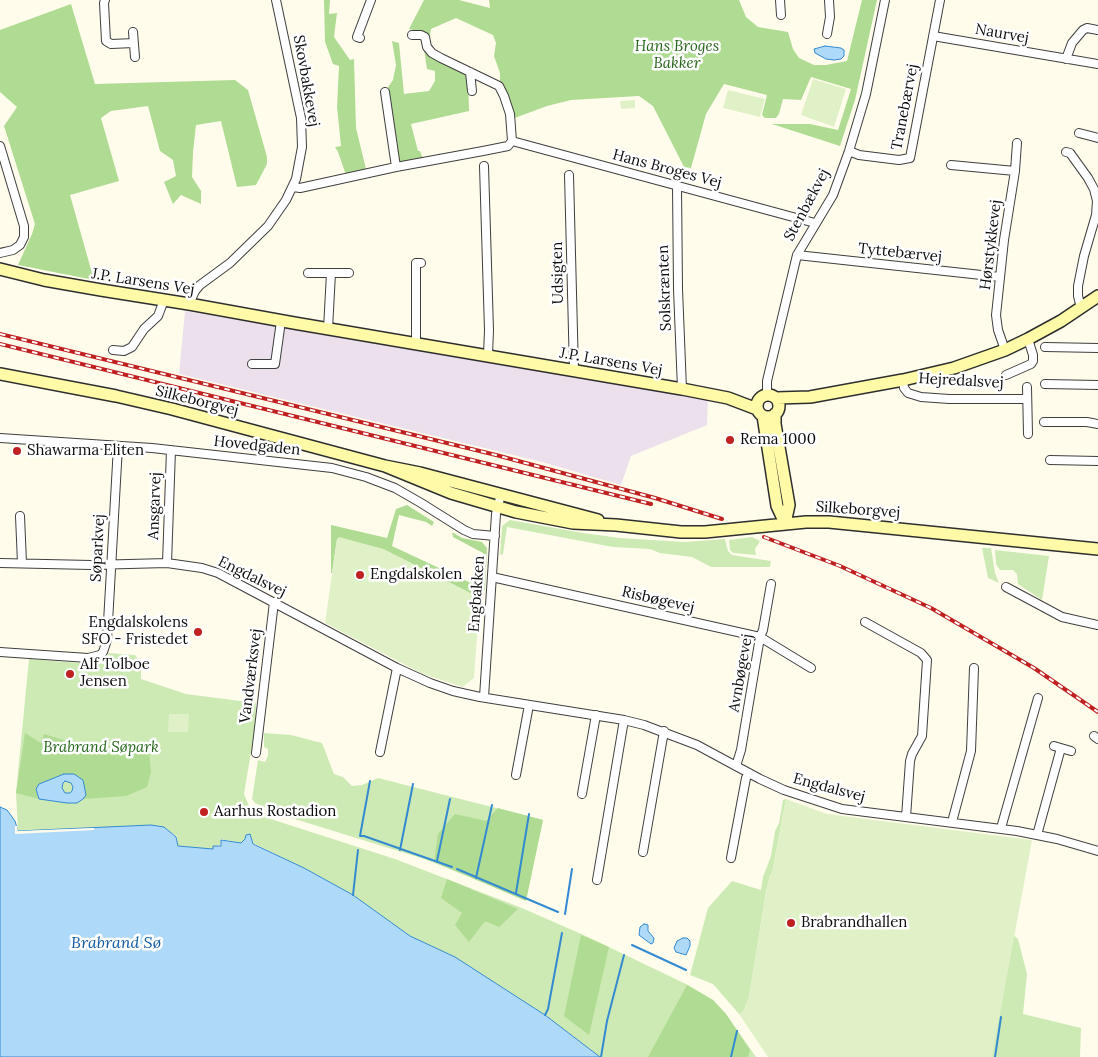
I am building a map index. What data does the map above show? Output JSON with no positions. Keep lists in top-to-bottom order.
{
  "streets": {
    "main road": [
      "Stenbækvej",
      "J.P. Larsens Vej",
      "Hejredalsvej",
      "Silkeborgvej"
    ],
    "street": [
      "Naurvej",
      "Skovbakkevej",
      "Tranebærvej",
      "Hans Broges Vej",
      "Hørstykkevej",
      "Tyttebærvej",
      "Udsigten",
      "Solskrænten",
      "Hovedgaden",
      "Ansgarvej",
      "Søparkvej",
      "Engdalsvej",
      "Engbakken",
      "Risbøgevej",
      "Avnbøgevej",
      "Vandværksvej"
    ]
  },
  "crossings": [
    ["Naurvej", "Tranebærvej"],
    ["Skovbakkevej", "J.P. Larsens Vej"],
    ["Tranebærvej", "Stenbækvej"],
    ["Hans Broges Vej", "Stenbækvej"],
    ["Hans Broges Vej", "Solskrænten"],
    ["Stenbækvej", "Tyttebærvej"],
    ["Stenbækvej", "J.P. Larsens Vej"],
    ["Stenbækvej", "Hejredalsvej"],
    ["Stenbækvej", "Silkeborgvej"],
    ["Hørstykkevej", "Tyttebærvej"],
    ["Hørstykkevej", "Hejredalsvej"],
    ["Udsigten", "J.P. Larsens Vej"],
    ["J.P. Larsens Vej", "Solskrænten"],
    ["J.P. Larsens Vej", "Hejredalsvej"],
    ["Silkeborgvej", "Engbakken"],
    ["Hovedgaden", "Ansgarvej"],
    ["Hovedgaden", "Søparkvej"],
    ["Hovedgaden", "Engbakken"],
    ["Ansgarvej", "Engdalsvej"],
    ["Søparkvej", "Engdalsvej"],
    ["Engdalsvej", "Engbakken"],
    ["Engdalsvej", "Avnbøgevej"],
    ["Engdalsvej", "Vandværksvej"],
    ["Engbakken", "Risbøgevej"],
    ["Risbøgevej", "Avnbøgevej"]
  ],
  "water": ["Brabrand Sø"],
  "parks": ["Hans Broges Bakker", "Brabrand Søpark"],
  "places": [
    "Rema 1000",
    "Shawarma Eliten",
    "Engdalskolen",
    "Engdalskolens SFO - Fristedet",
    "Alf Tolboe Jensen",
    "Aarhus Rostadion",
    "Brabrandhallen"
  ]
}
